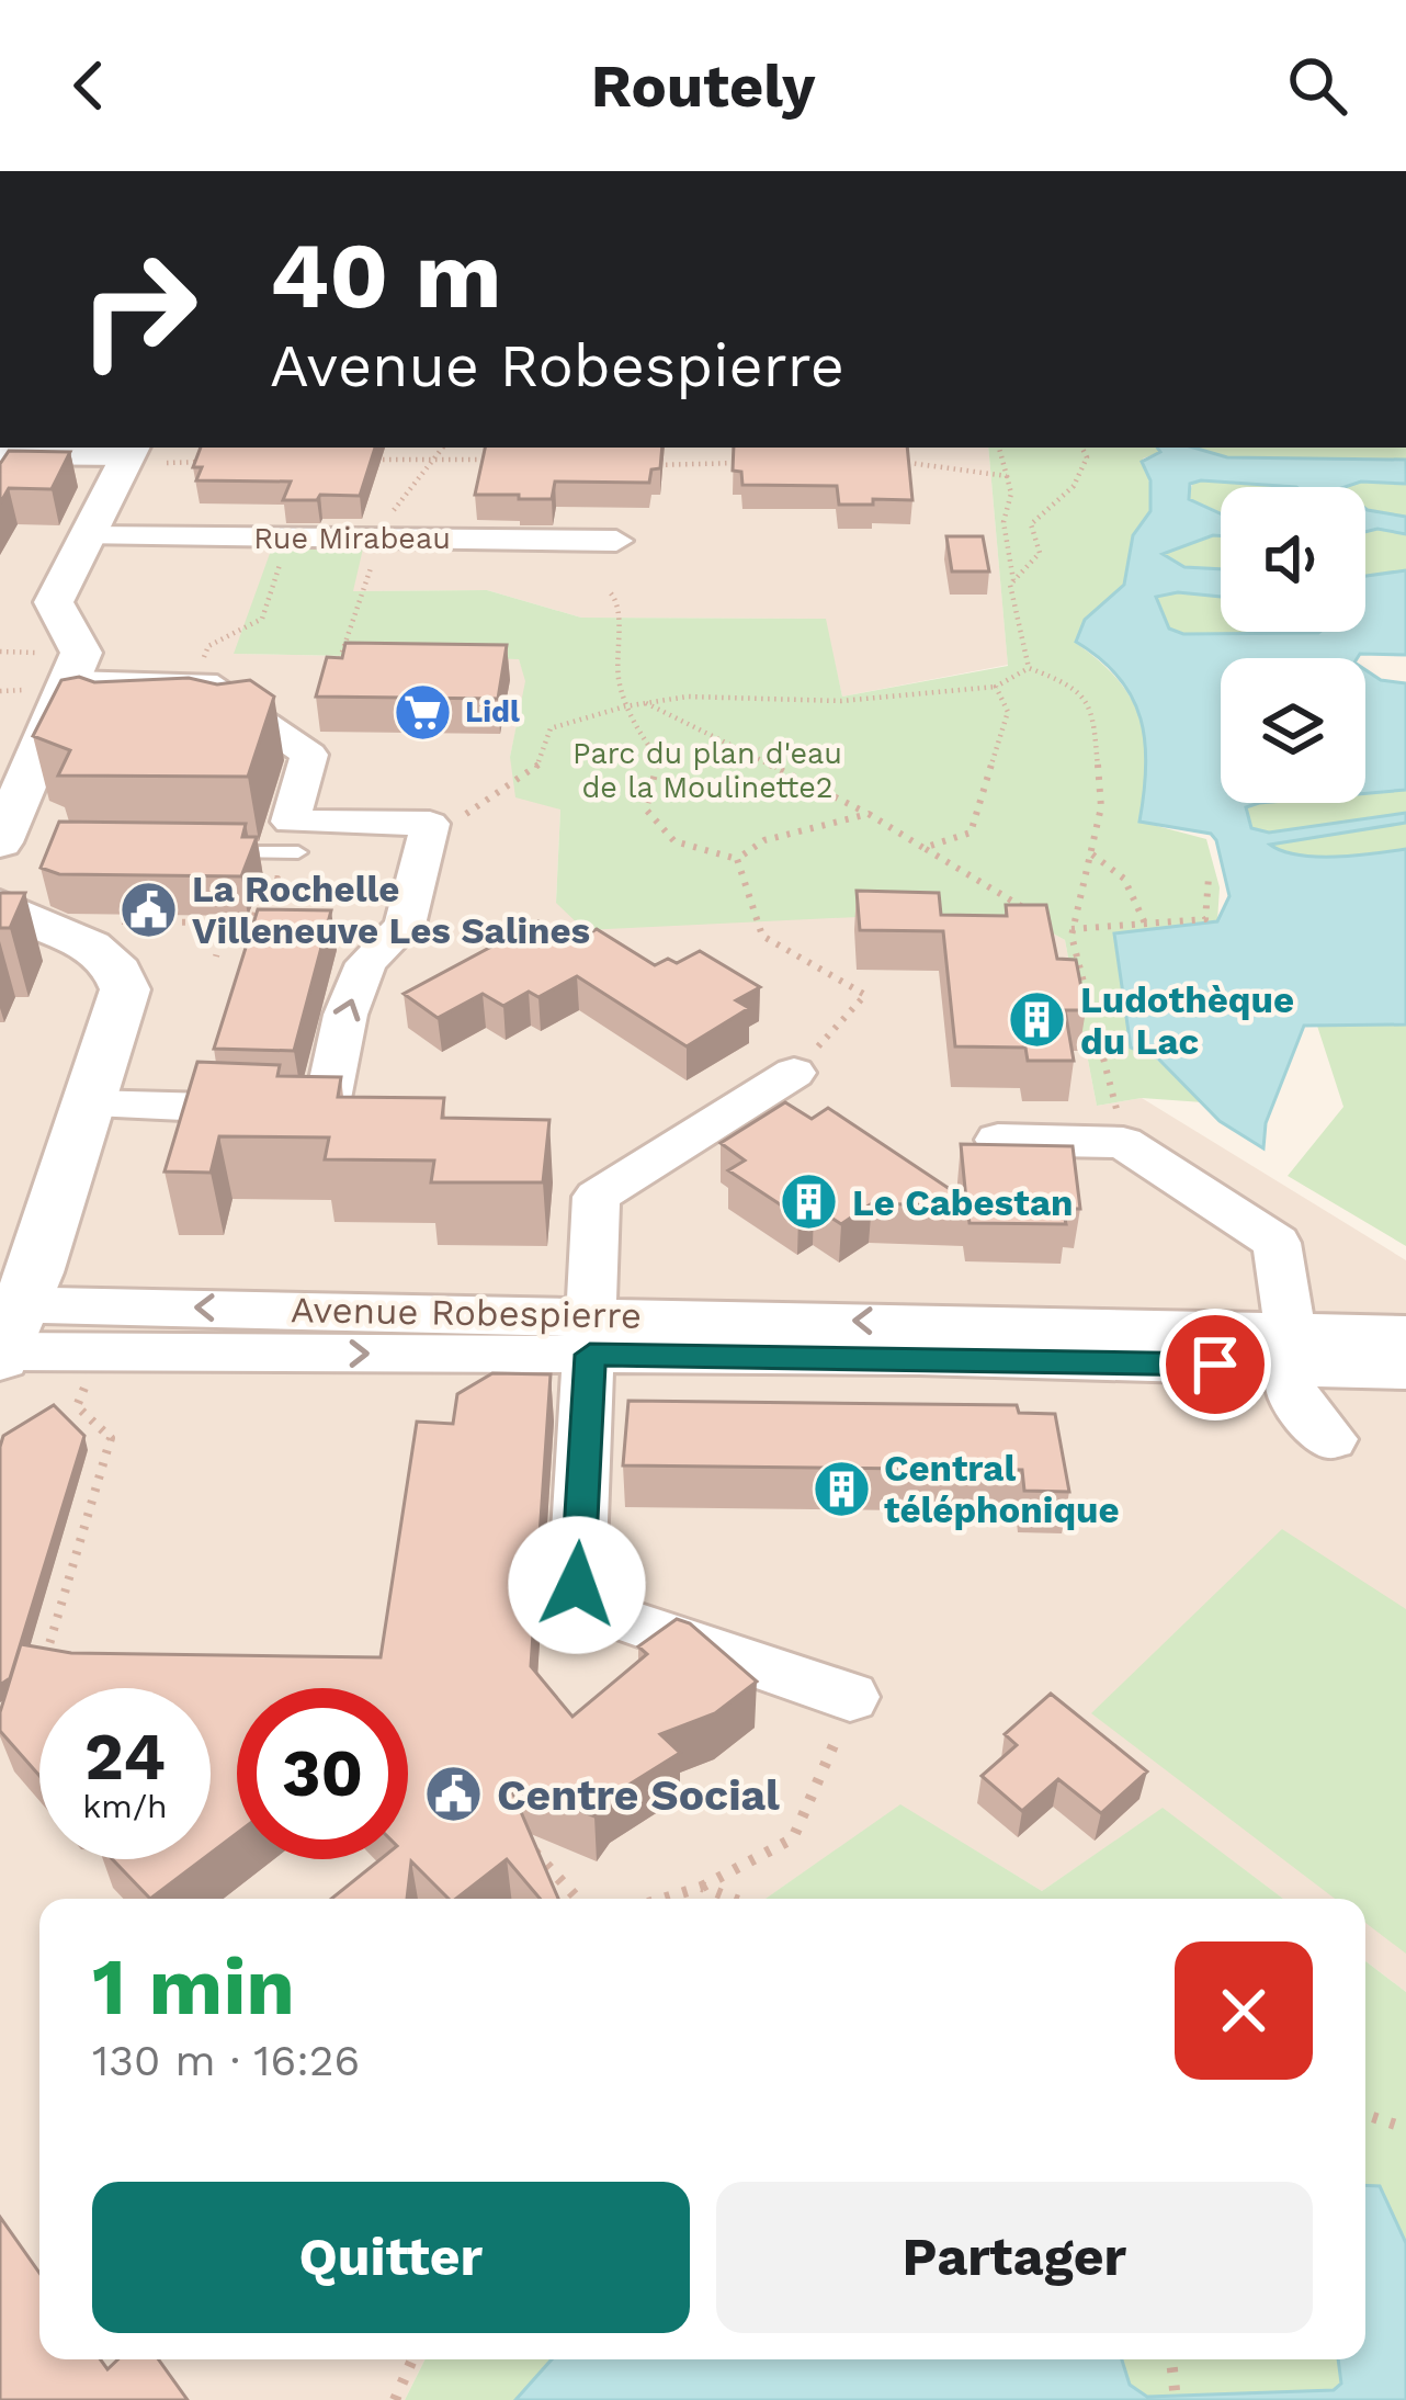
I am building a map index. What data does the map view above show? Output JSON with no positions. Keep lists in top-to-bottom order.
{
  "streets": {
    "street": ["Rue Mirabeau", "Avenue Robespierre"]
  },
  "parks": ["Parc du plan d'eau de la Moulinette2"],
  "places": {
    "supermarket": ["Lidl"],
    "public building": ["La Rochelle Villeneuve Les Salines", "Centre Social"],
    "building": ["Ludothèque du Lac", "Le Cabestan", "Central téléphonique"]
  },
  "page": {
    "header": "Routely",
    "turn": ["40 m", "Avenue Robespierre"],
    "speed": "24 km/h",
    "limit": "30",
    "heading": ["1 min", "130 m · 16:26"],
    "buttons": ["Quitter", "Partager"]
  }
}
